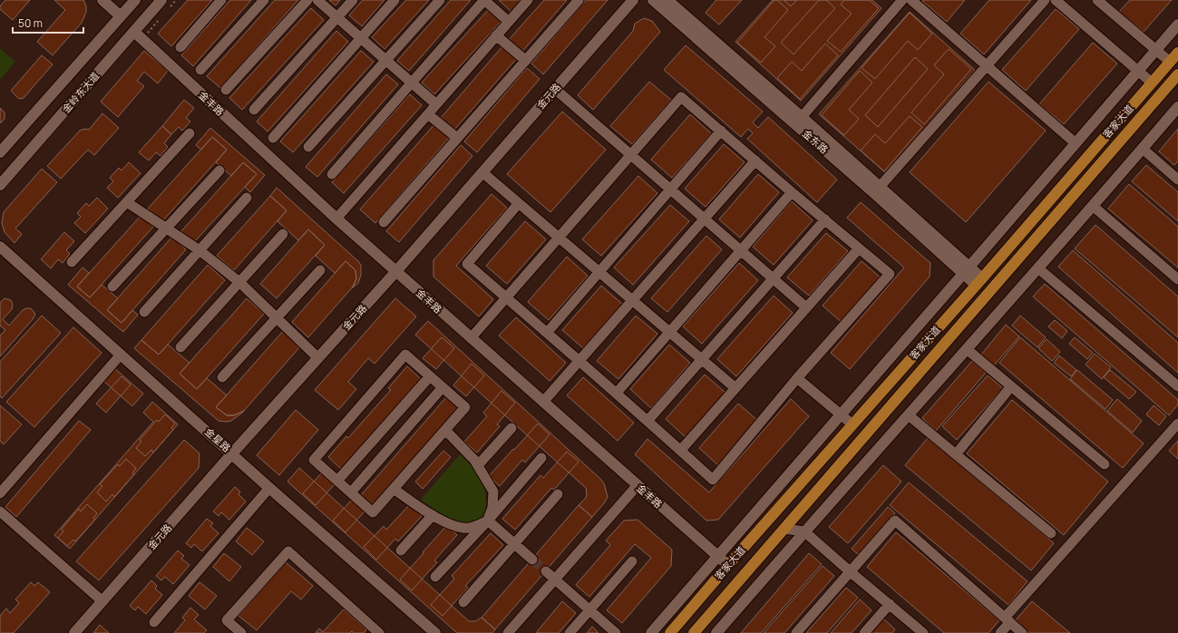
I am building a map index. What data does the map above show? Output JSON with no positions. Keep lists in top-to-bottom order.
{
  "streets": {
    "main road": ["客家大道"],
    "street": [
      "金岭东大道",
      "金元路",
      "金丰路",
      "金东路",
      "金星路"
    ]
  },
  "crossings": [
    ["金岭东大道", "金丰路"],
    ["金元路", "金丰路"],
    ["金元路", "金星路"],
    ["金丰路", "客家大道"],
    ["客家大道", "金东路"]
  ],
  "scale_bar": "50 m"
}
